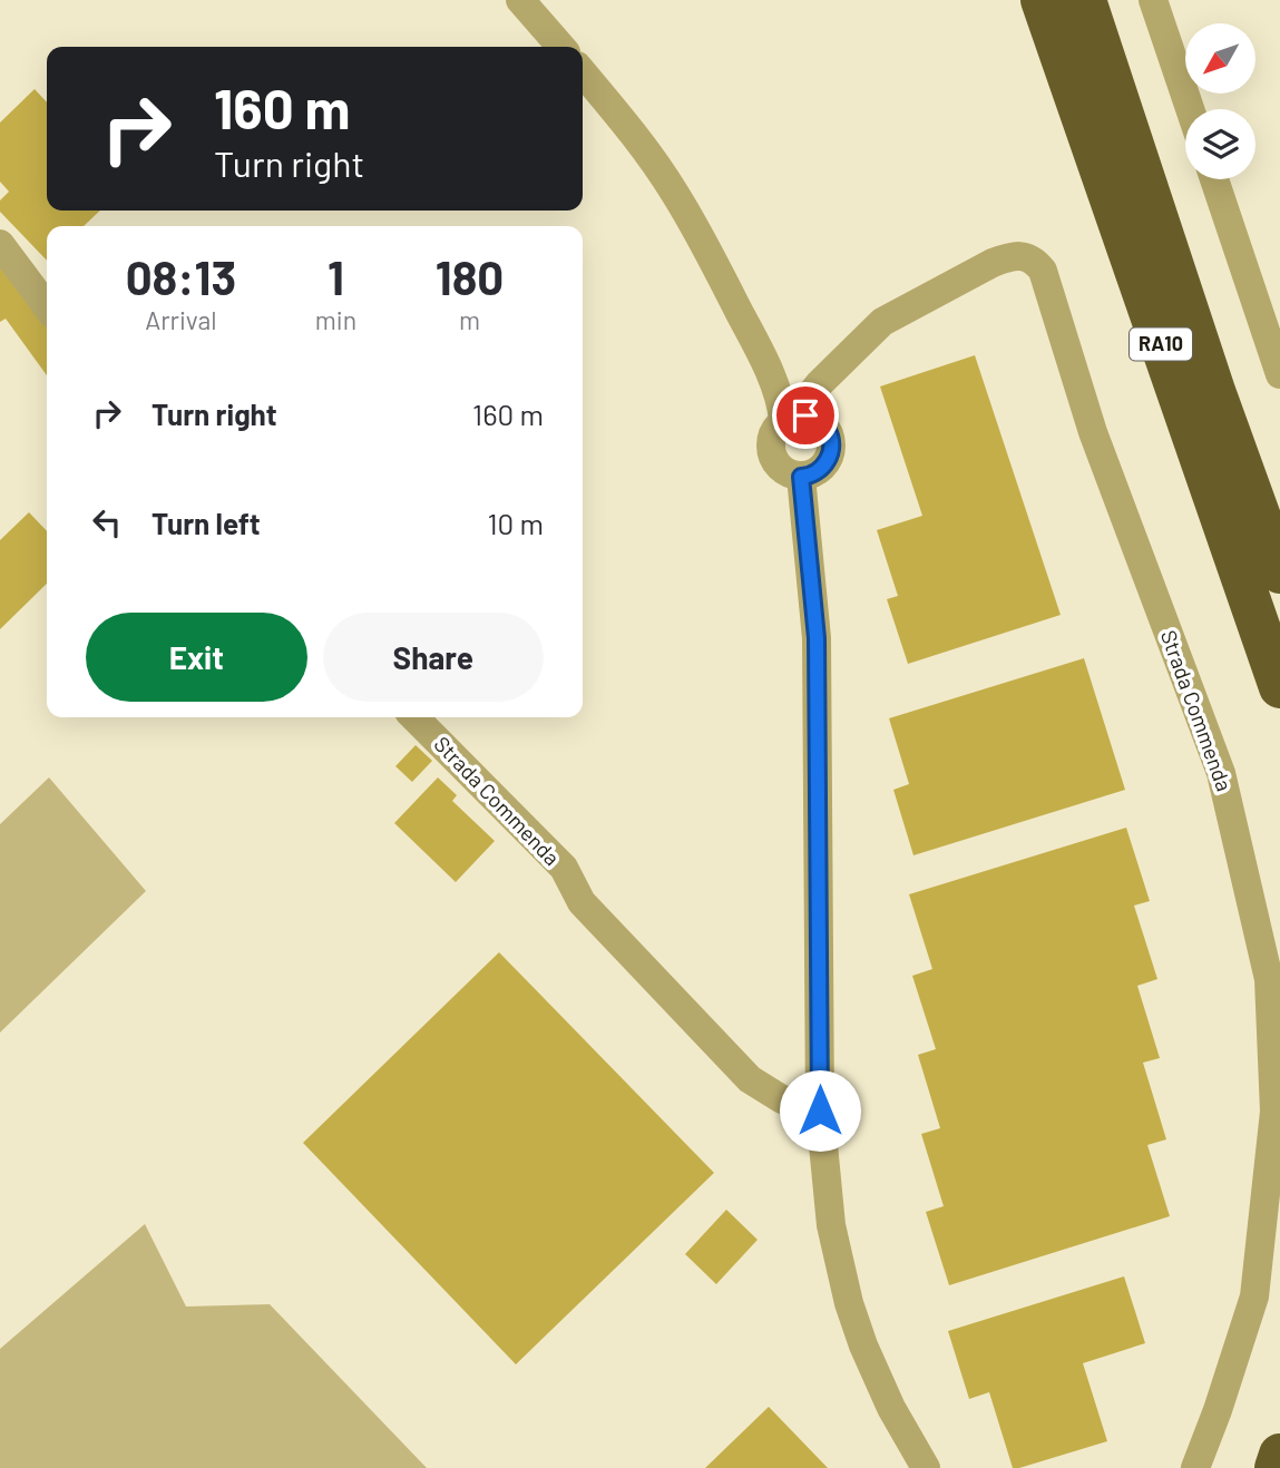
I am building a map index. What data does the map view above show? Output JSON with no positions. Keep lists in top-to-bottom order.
{
  "streets": {
    "highway": ["RA10"],
    "street": ["Strada Commenda"]
  },
  "north": "bottom left",
  "page": {
    "turn": ["160 m", "Turn right"],
    "eta": [
      "08:13",
      "Arrival",
      "1",
      "min",
      "180",
      "m"
    ],
    "list": [
      {
        "name": "Turn right",
        "value": "160 m"
      },
      {
        "name": "Turn left",
        "value": "10 m"
      }
    ],
    "buttons": ["Exit", "Share"]
  }
}
